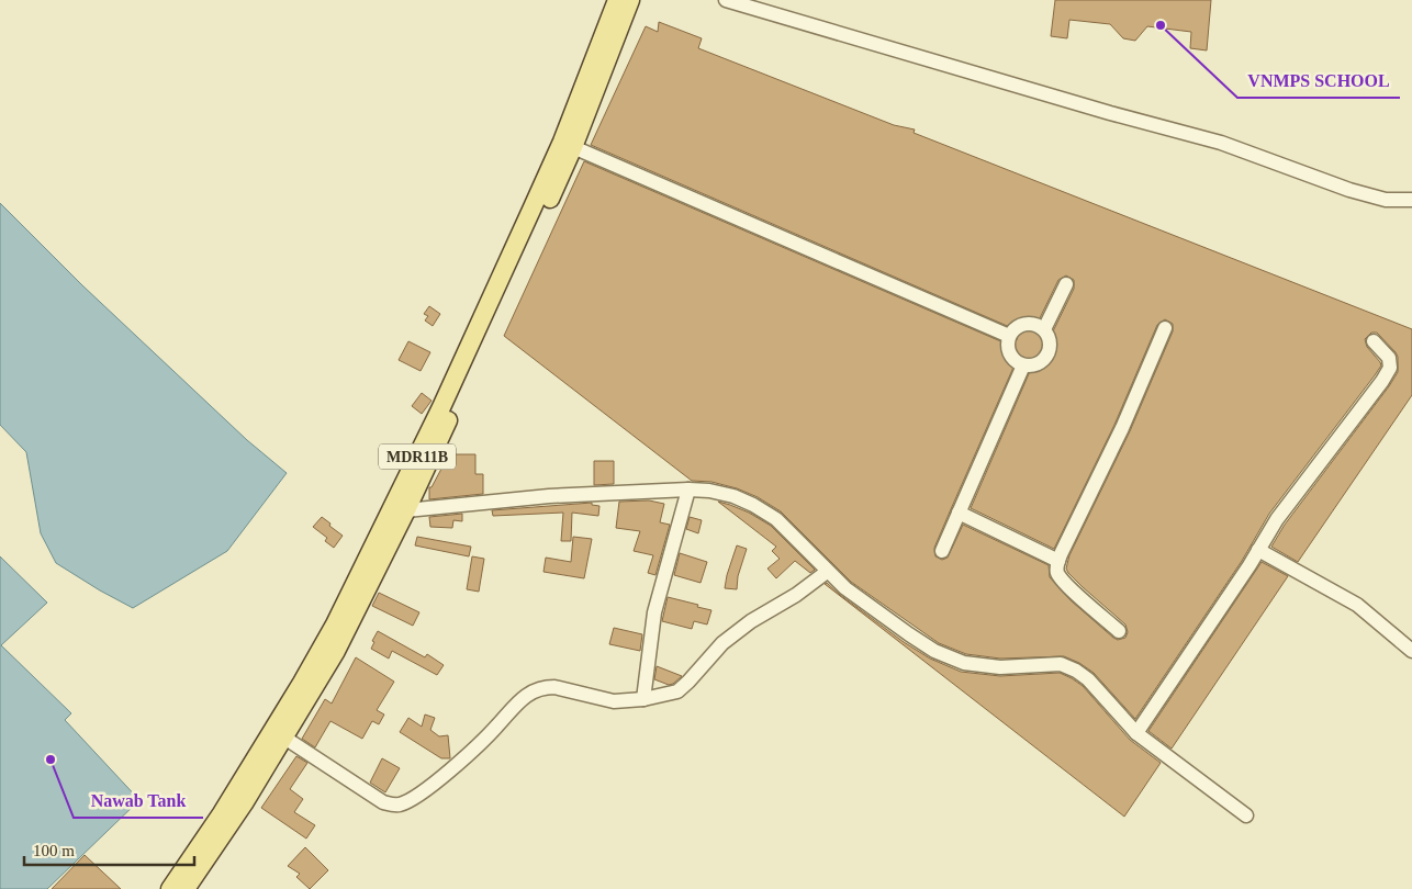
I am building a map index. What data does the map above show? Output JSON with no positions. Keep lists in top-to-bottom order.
{
  "streets": {
    "main road": ["MDR11B"]
  },
  "places": ["VNMPS SCHOOL", "Nawab Tank"],
  "scale_bar": "100 m"
}
